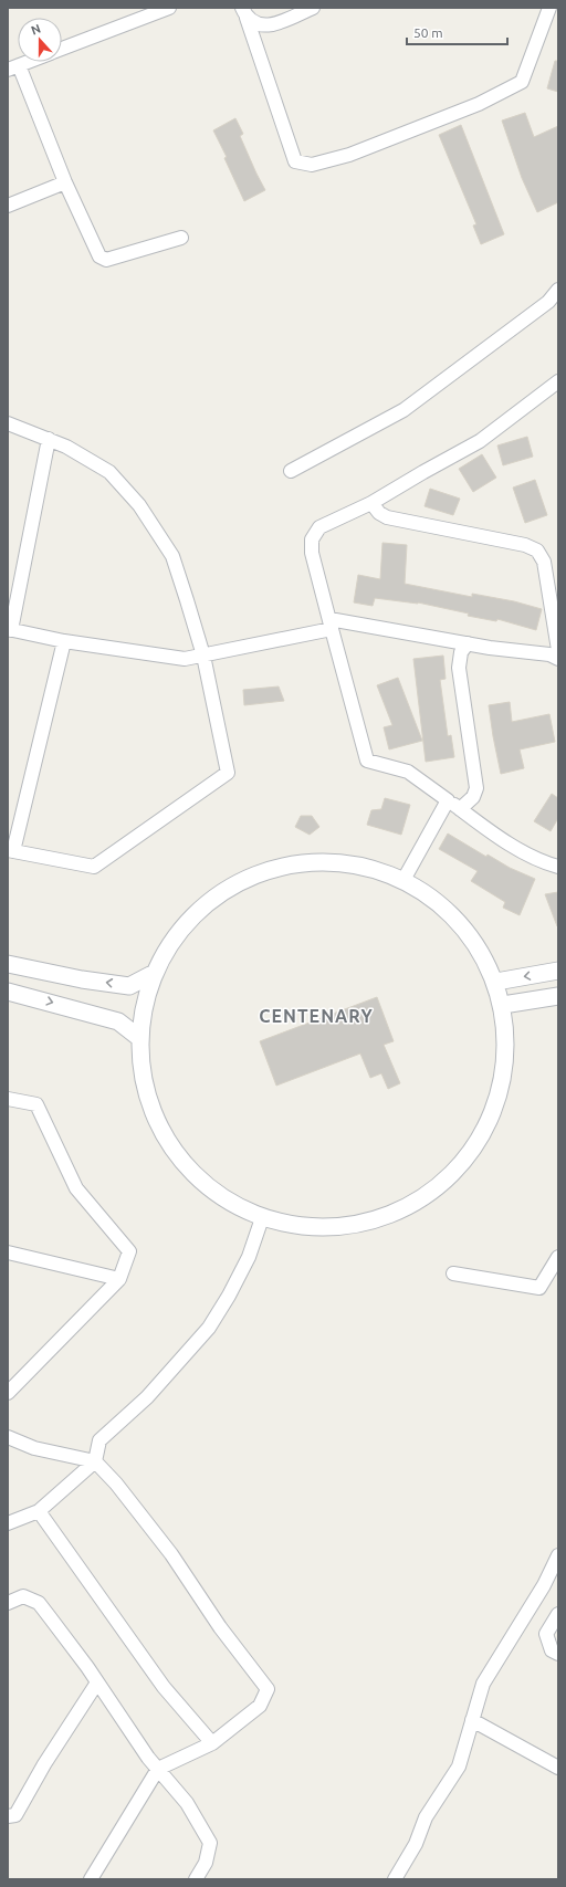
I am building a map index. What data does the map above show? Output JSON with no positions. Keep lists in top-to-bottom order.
{
  "districts": ["CENTENARY"],
  "scale_bar": "50 m",
  "north": "top"
}
